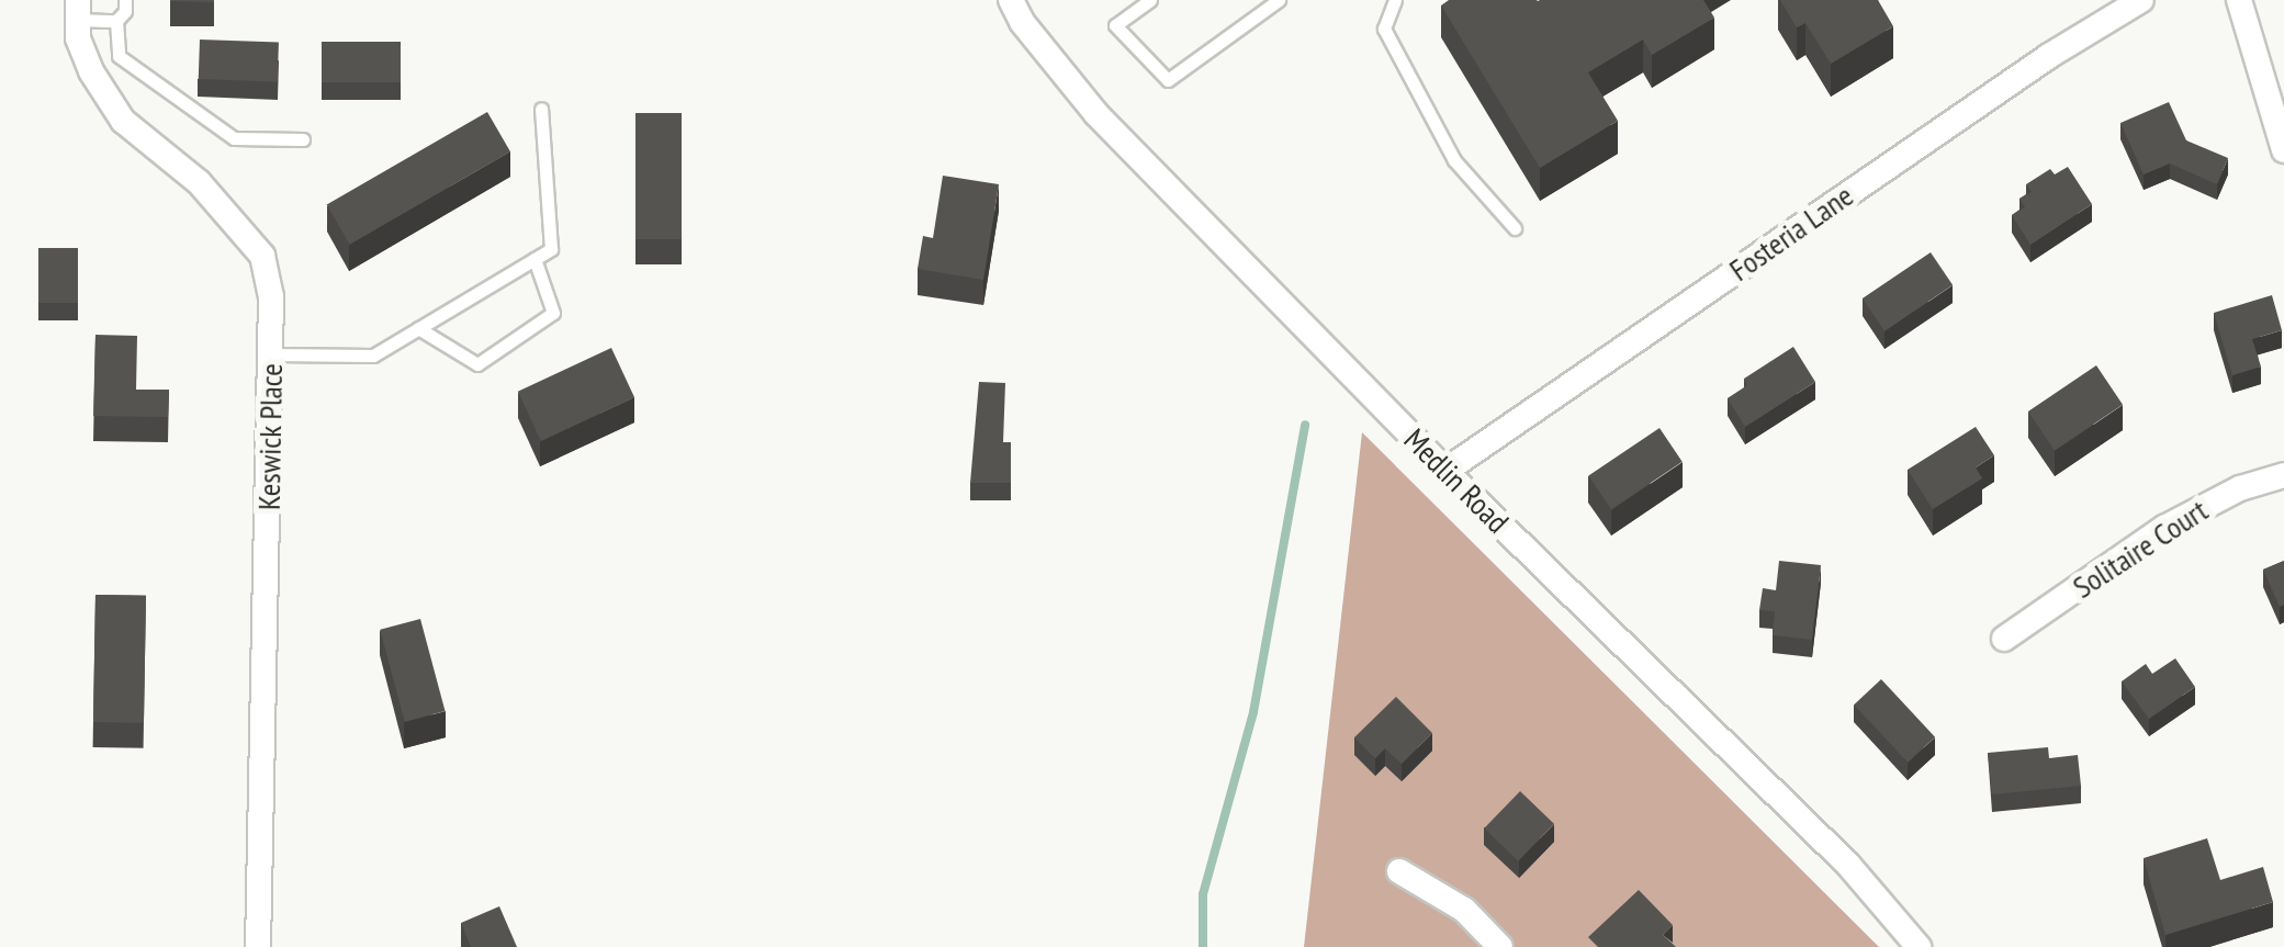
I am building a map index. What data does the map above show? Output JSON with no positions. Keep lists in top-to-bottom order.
{
  "streets": {
    "street": [
      "Fosteria Lane",
      "Keswick Place",
      "Medlin Road",
      "Solitaire Court"
    ]
  },
  "crossings": [
    ["Fosteria Lane", "Medlin Road"]
  ]
}
